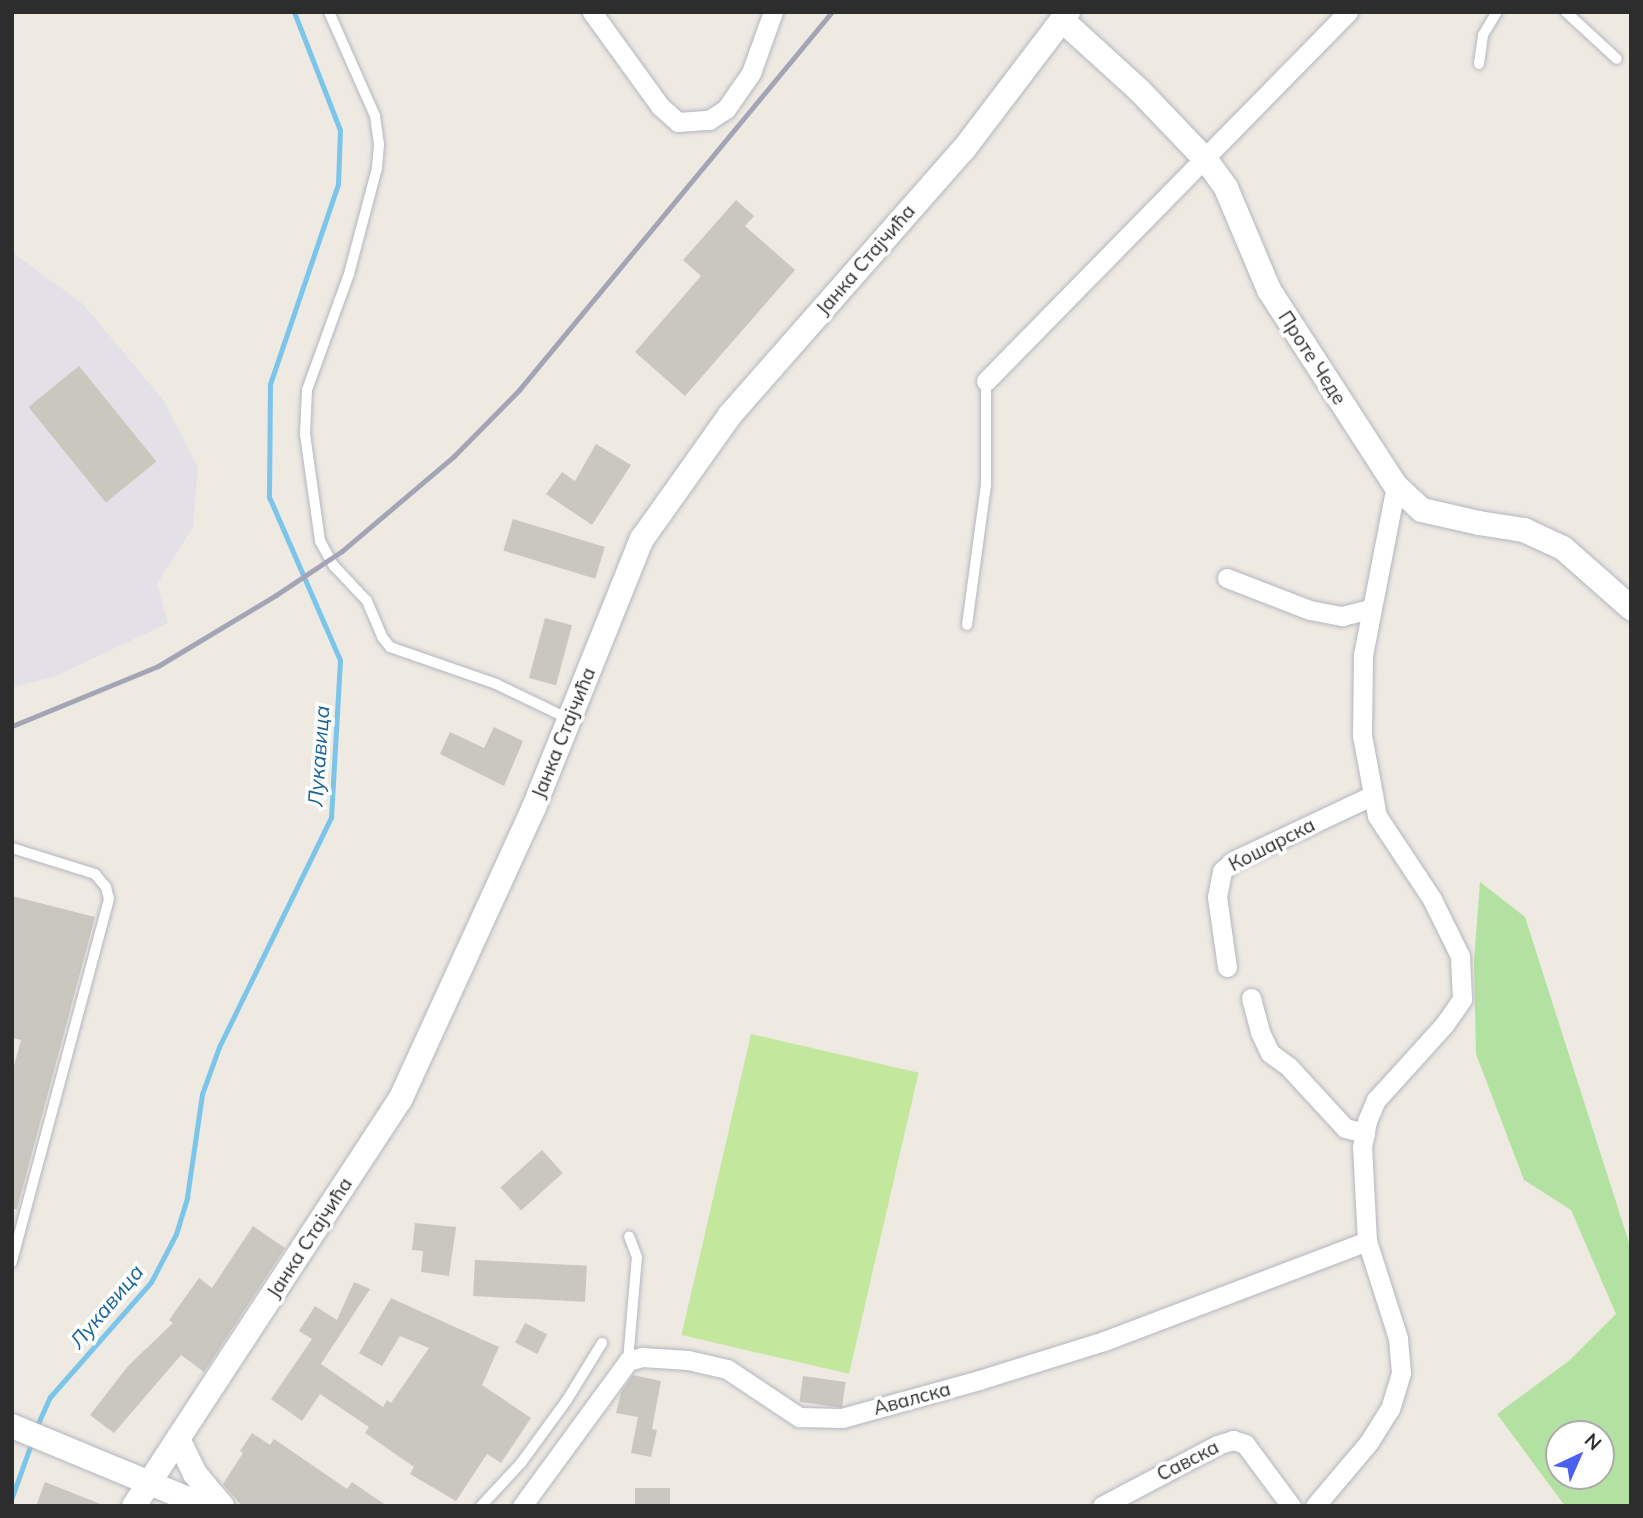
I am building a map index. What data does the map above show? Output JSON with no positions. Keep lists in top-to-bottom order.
{
  "streets": {
    "street": [
      "Јанка Стајчића",
      "Проте Чеде",
      "Кошарска",
      "Авалска",
      "Савска"
    ]
  },
  "crossings": [
    ["Јанка Стајчића", "Проте Чеде"]
  ],
  "water": ["Лукавица"],
  "north": "top right"
}
